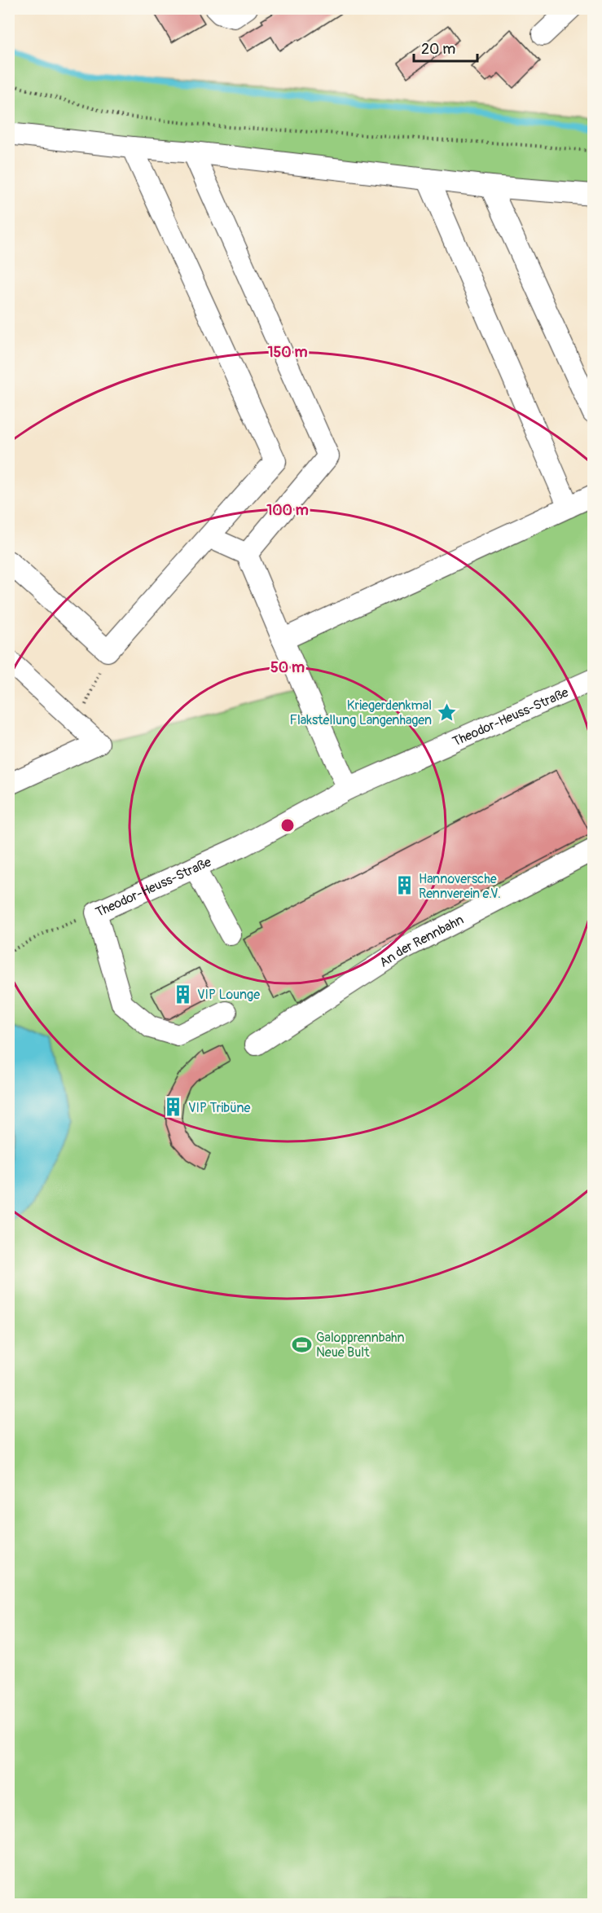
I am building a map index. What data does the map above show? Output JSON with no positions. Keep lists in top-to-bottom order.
{
  "streets": {
    "street": ["Theodor-Heuss-Straße", "An der Rennbahn"]
  },
  "places": {
    "place": ["Kriegerdenkmal Flakstellung Langenhagen"],
    "building": ["Hannoversche Rennverein e.V.", "VIP Lounge", "VIP Tribüne"],
    "sports": ["Galopprennbahn Neue Bult"]
  },
  "scale_bar": "20 m",
  "rings": ["150 m", "100 m", "50 m"]
}
